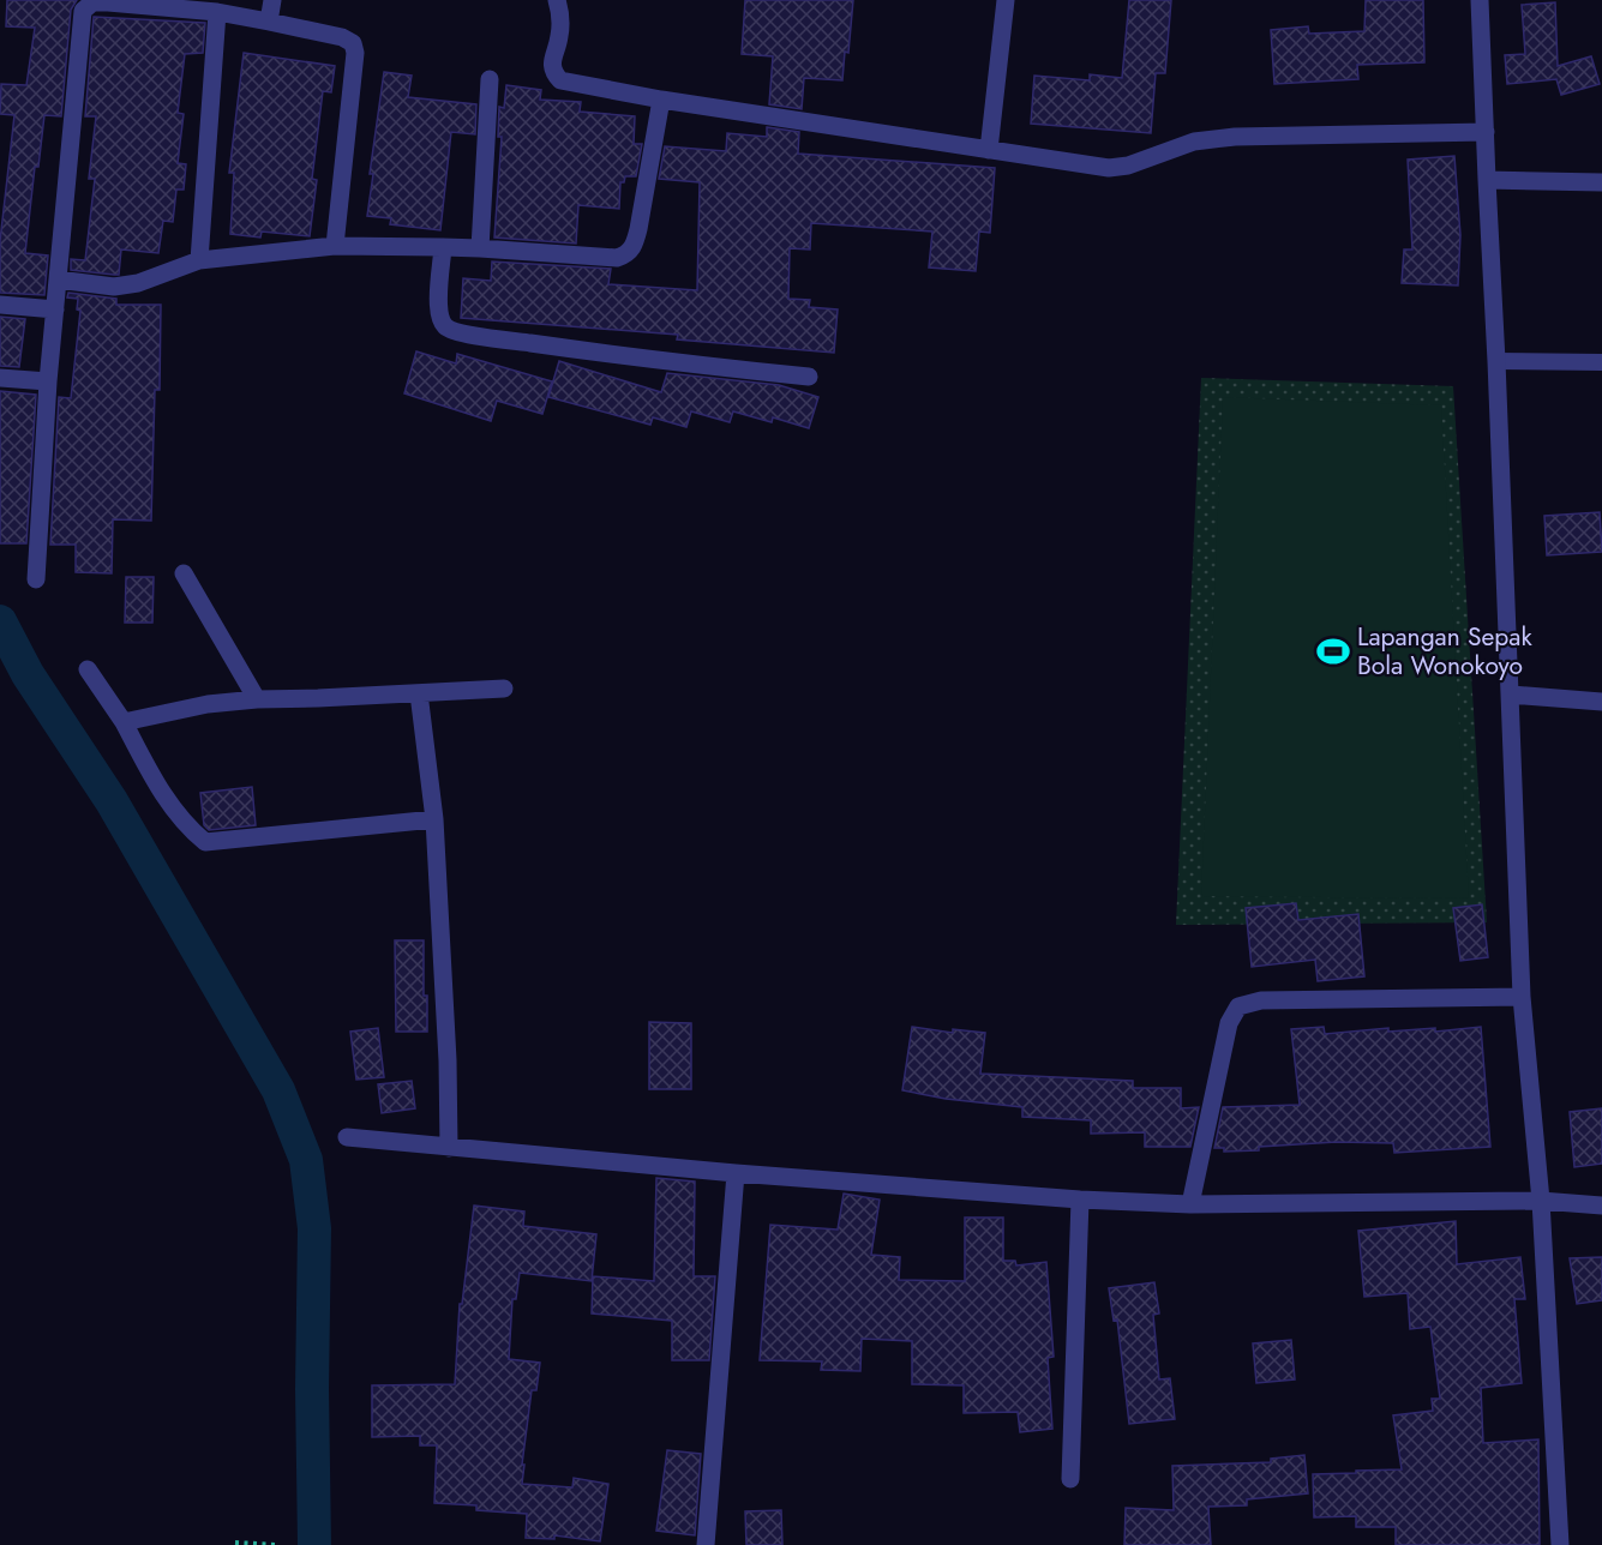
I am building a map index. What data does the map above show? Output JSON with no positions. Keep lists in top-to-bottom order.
{
  "places": {
    "sports": ["Lapangan Sepak Bola Wonokoyo"]
  }
}
